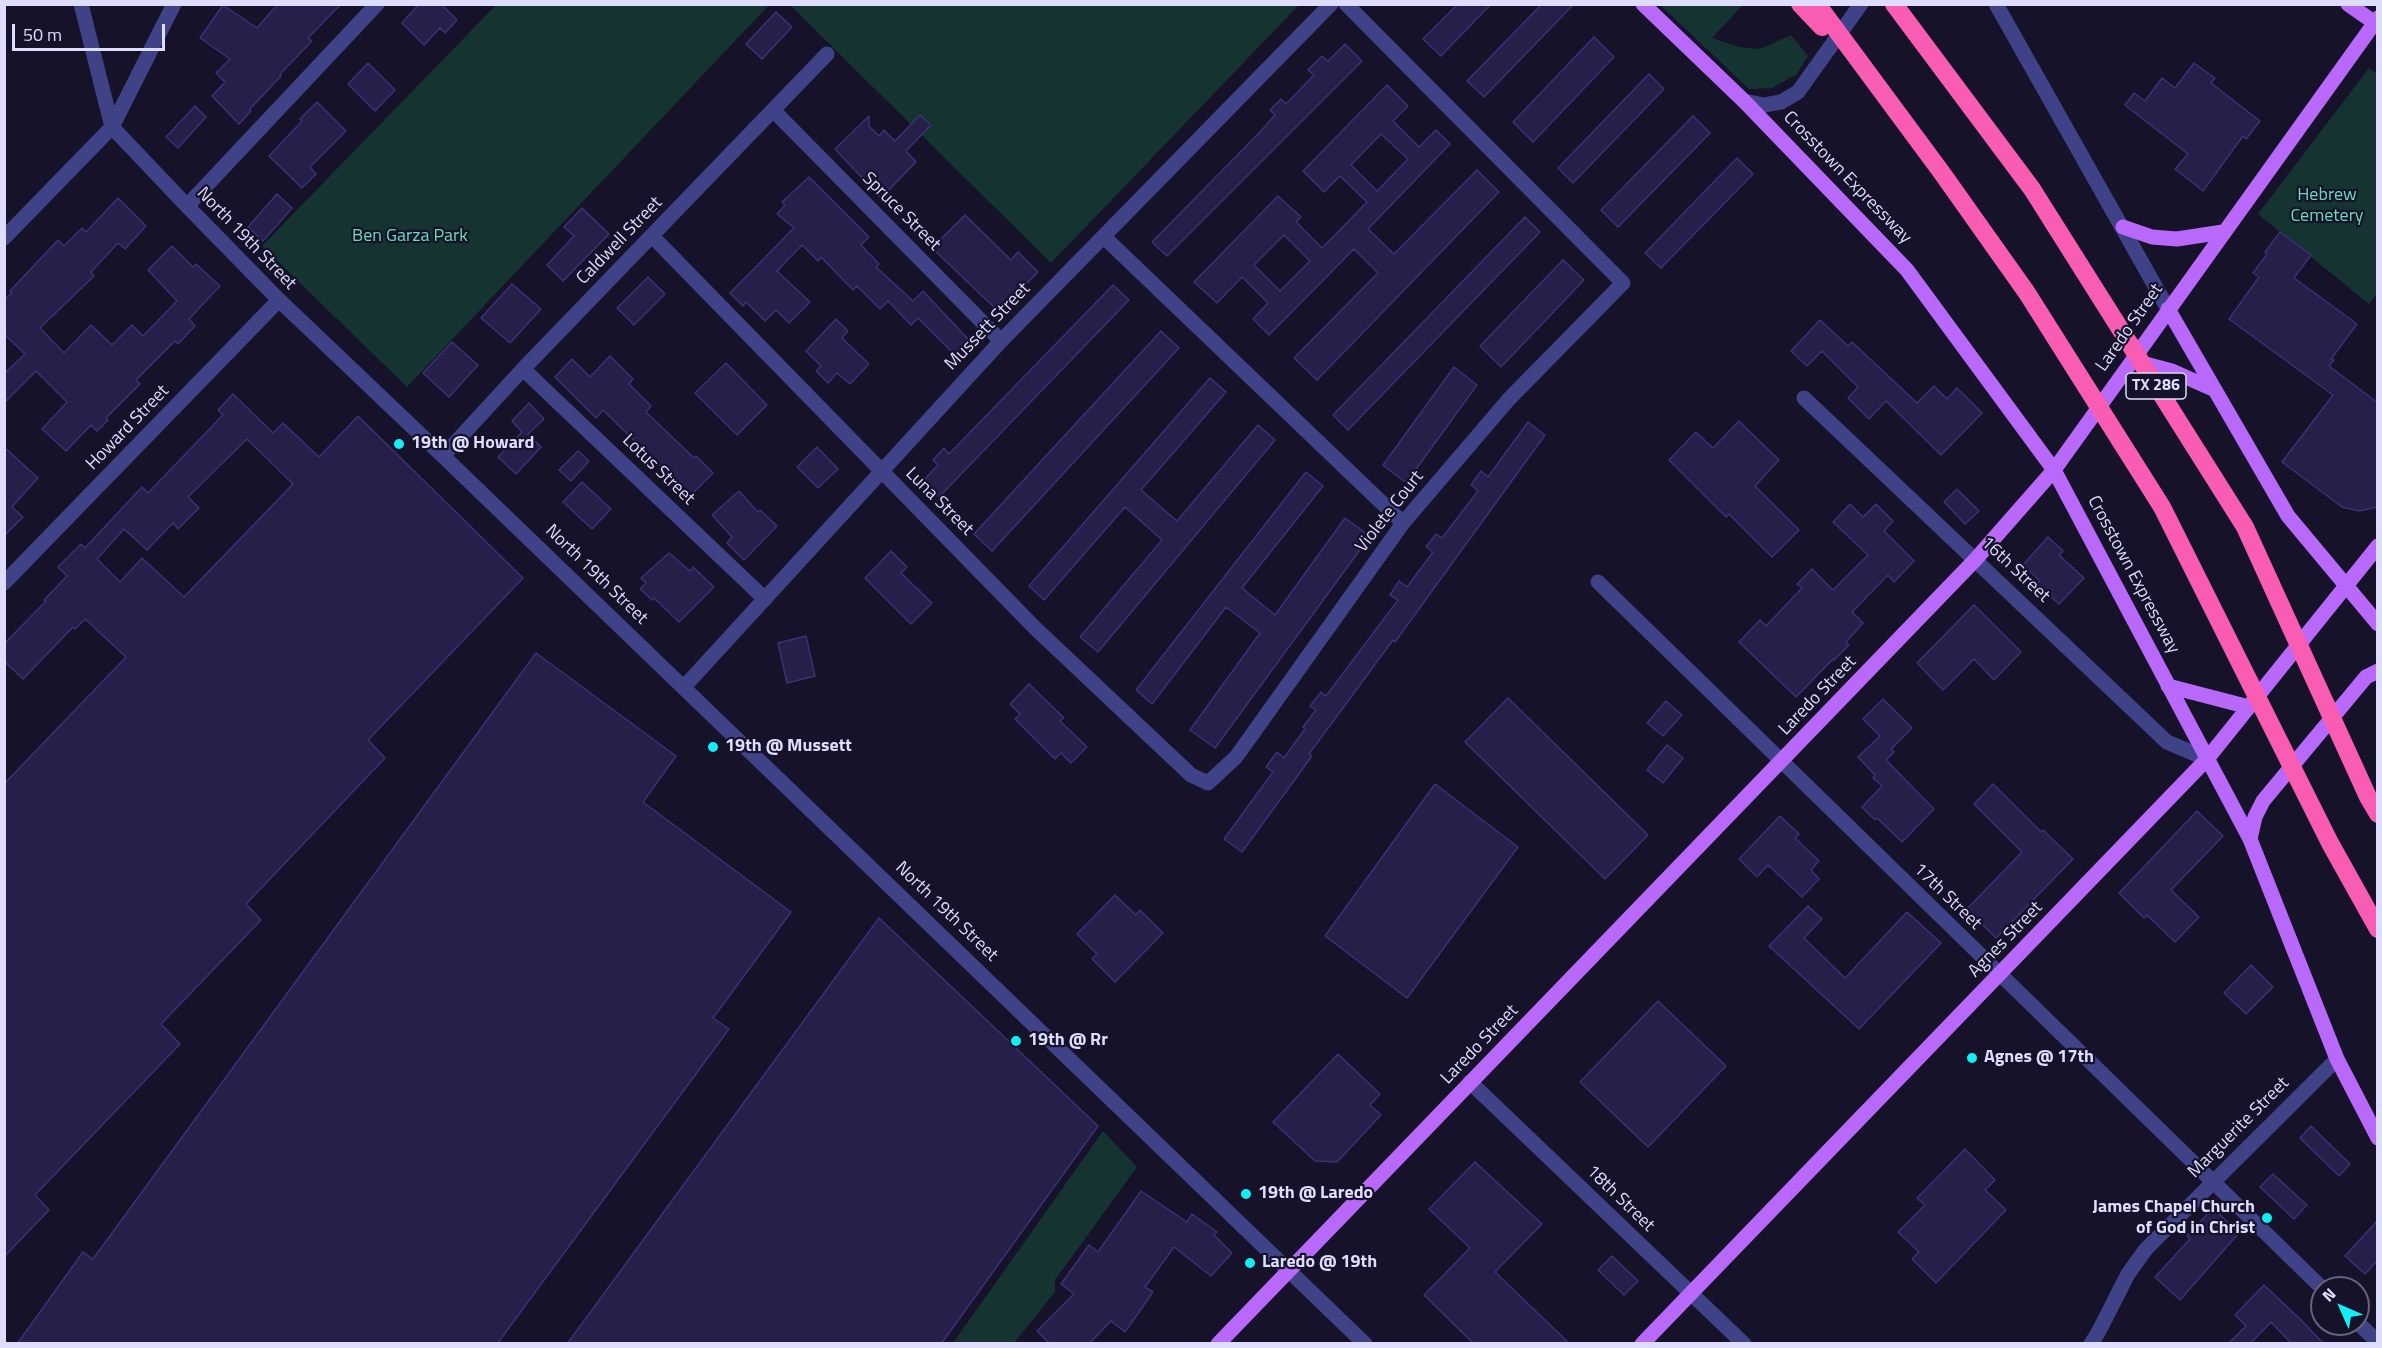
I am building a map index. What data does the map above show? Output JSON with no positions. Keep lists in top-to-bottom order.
{
  "streets": {
    "highway": ["TX 286"],
    "main road": ["Crosstown Expressway", "Laredo Street", "Agnes Street"],
    "street": [
      "Spruce Street",
      "North 19th Street",
      "Caldwell Street",
      "Mussett Street",
      "Howard Street",
      "Lotus Street",
      "Luna Street",
      "Violete Court",
      "16th Street",
      "17th Street",
      "Marguerite Street",
      "18th Street"
    ]
  },
  "crossings": [
    ["Crosstown Expressway", "Laredo Street"],
    ["Crosstown Expressway", "16th Street"],
    ["Crosstown Expressway", "Agnes Street"],
    ["Crosstown Expressway", "Marguerite Street"],
    ["Spruce Street", "Caldwell Street"],
    ["Spruce Street", "Mussett Street"],
    ["North 19th Street", "Caldwell Street"],
    ["North 19th Street", "Mussett Street"],
    ["North 19th Street", "Laredo Street"],
    ["North 19th Street", "Howard Street"],
    ["Caldwell Street", "Lotus Street"],
    ["Caldwell Street", "Luna Street"],
    ["Mussett Street", "Lotus Street"],
    ["Mussett Street", "Luna Street"],
    ["Laredo Street", "16th Street"],
    ["Laredo Street", "17th Street"],
    ["Laredo Street", "18th Street"],
    ["Luna Street", "Violete Court"],
    ["16th Street", "Agnes Street"],
    ["17th Street", "Agnes Street"],
    ["17th Street", "Marguerite Street"],
    ["Agnes Street", "18th Street"]
  ],
  "parks": ["Hebrew Cemetery", "Ben Garza Park"],
  "places": [
    "19th @ Howard",
    "19th @ Mussett",
    "19th @ Rr",
    "Agnes @ 17th",
    "19th @ Laredo",
    "James Chapel Church of God in Christ",
    "Laredo @ 19th"
  ],
  "scale_bar": "50 m",
  "north": "top left"
}
